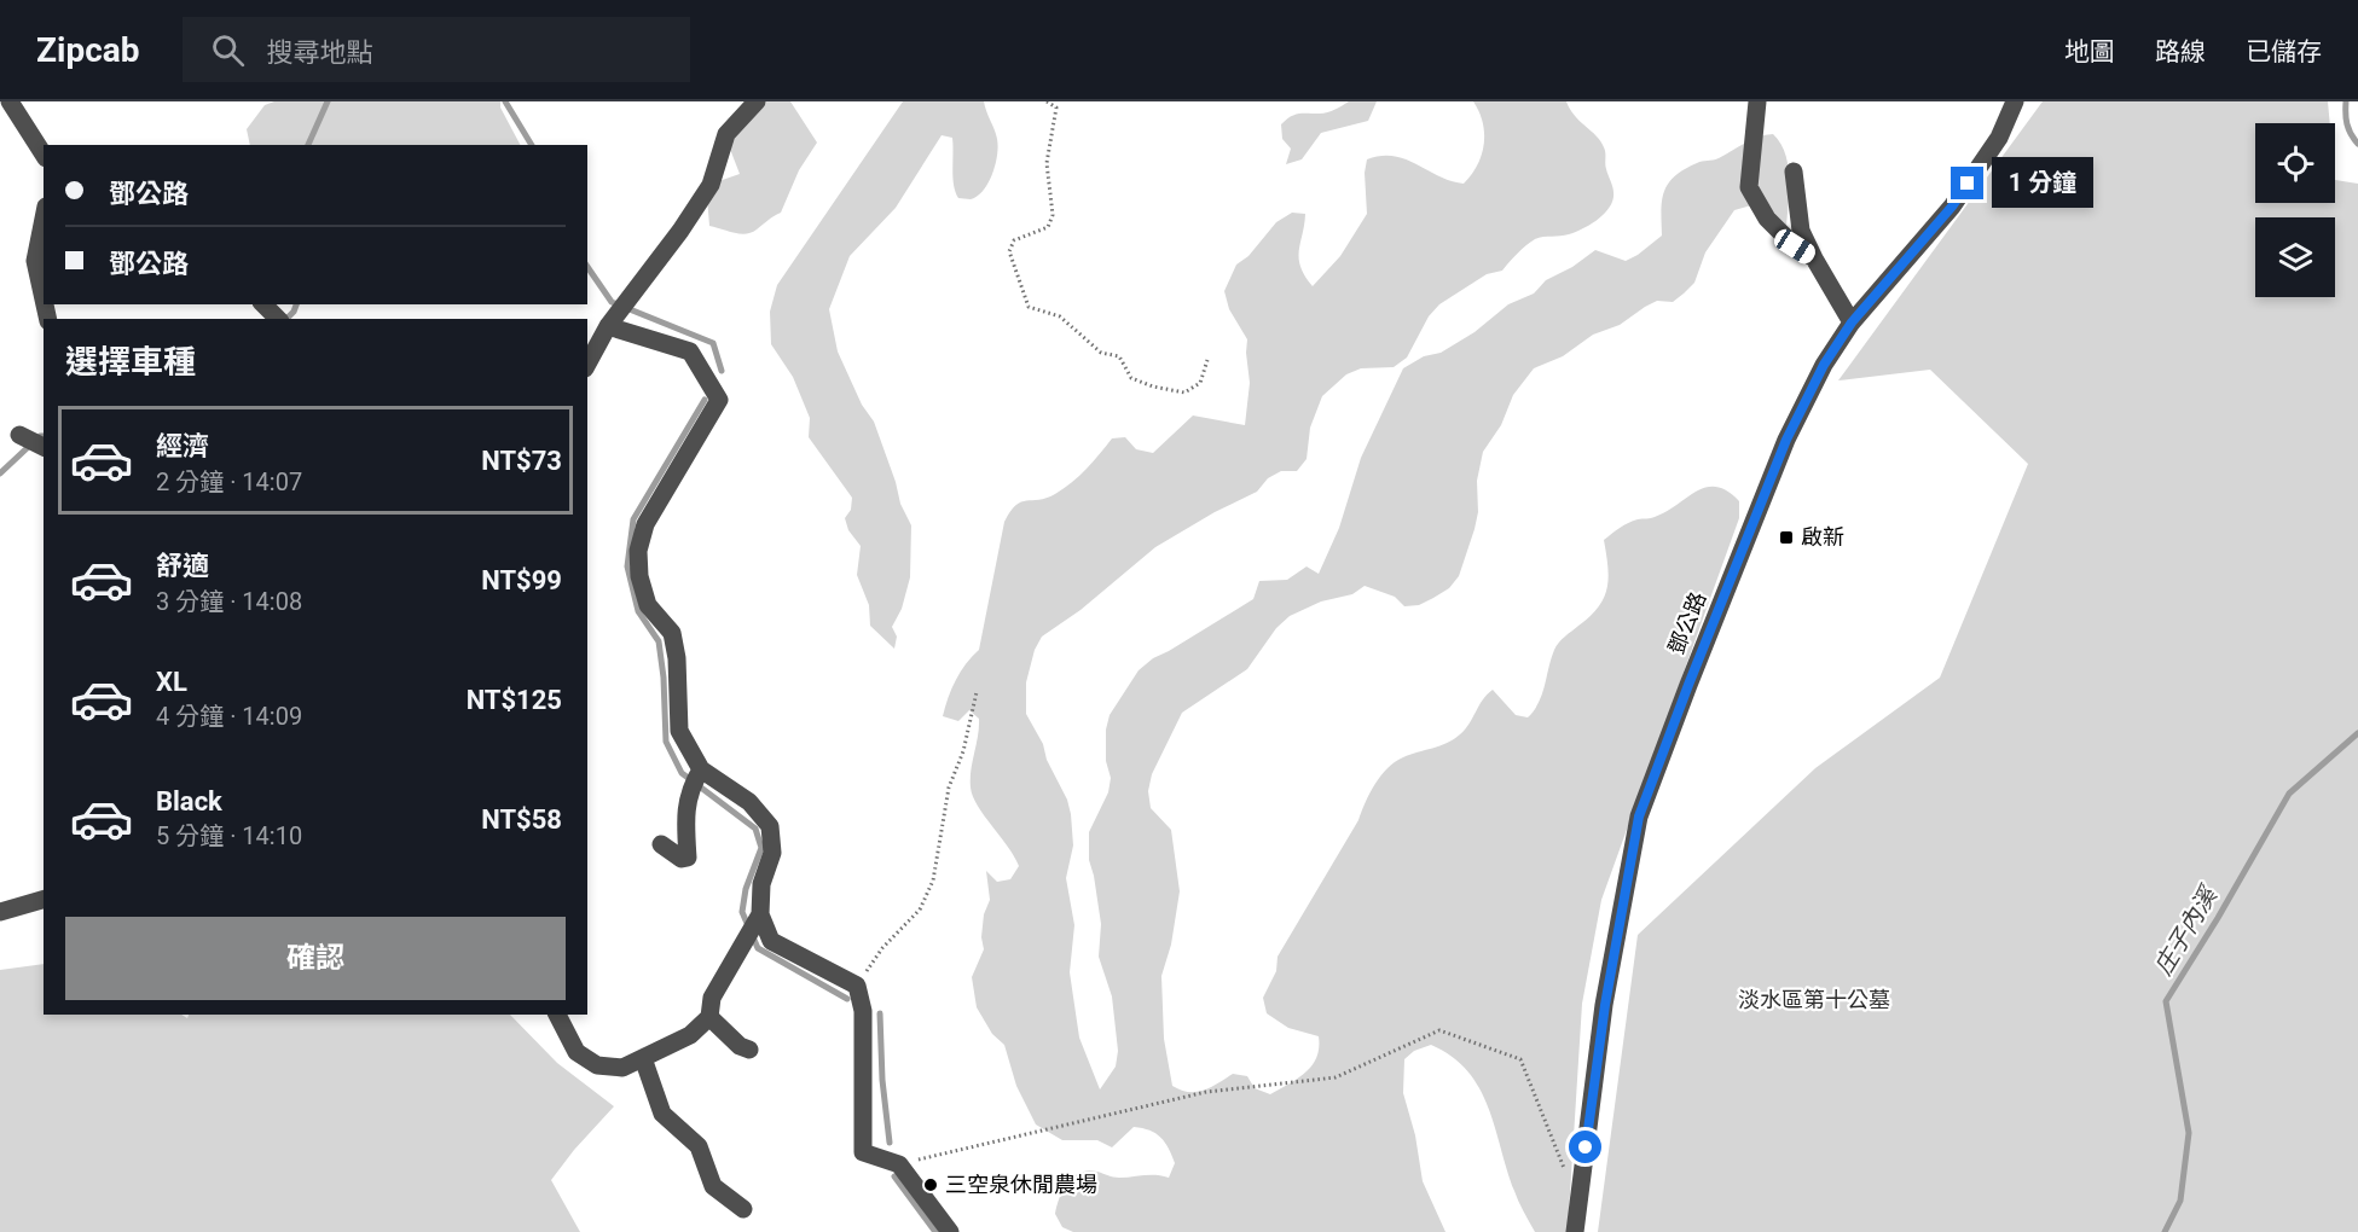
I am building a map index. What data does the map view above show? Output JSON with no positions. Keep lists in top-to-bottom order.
{
  "streets": {
    "street": ["鄧公路"]
  },
  "water": ["庄子內溪"],
  "parks": ["淡水區第十公墓"],
  "places": {
    "transit": ["啟新"],
    "other": ["三空泉休閒農場"]
  },
  "page": {
    "header": "Zipcab",
    "search": "搜尋地點",
    "nav": ["地圖", "路線", "已儲存"],
    "banner": ["鄧公路", "鄧公路"],
    "bubble": "1 分鐘",
    "heading": "選擇車種",
    "list": [
      {
        "name": "經濟",
        "note": "2 分鐘 · 14:07",
        "value": "NT$73"
      },
      {
        "name": "舒適",
        "note": "3 分鐘 · 14:08",
        "value": "NT$99"
      },
      {
        "name": "XL",
        "note": "4 分鐘 · 14:09",
        "value": "NT$125"
      },
      {
        "name": "Black",
        "note": "5 分鐘 · 14:10",
        "value": "NT$58"
      }
    ],
    "buttons": "確認"
  }
}
